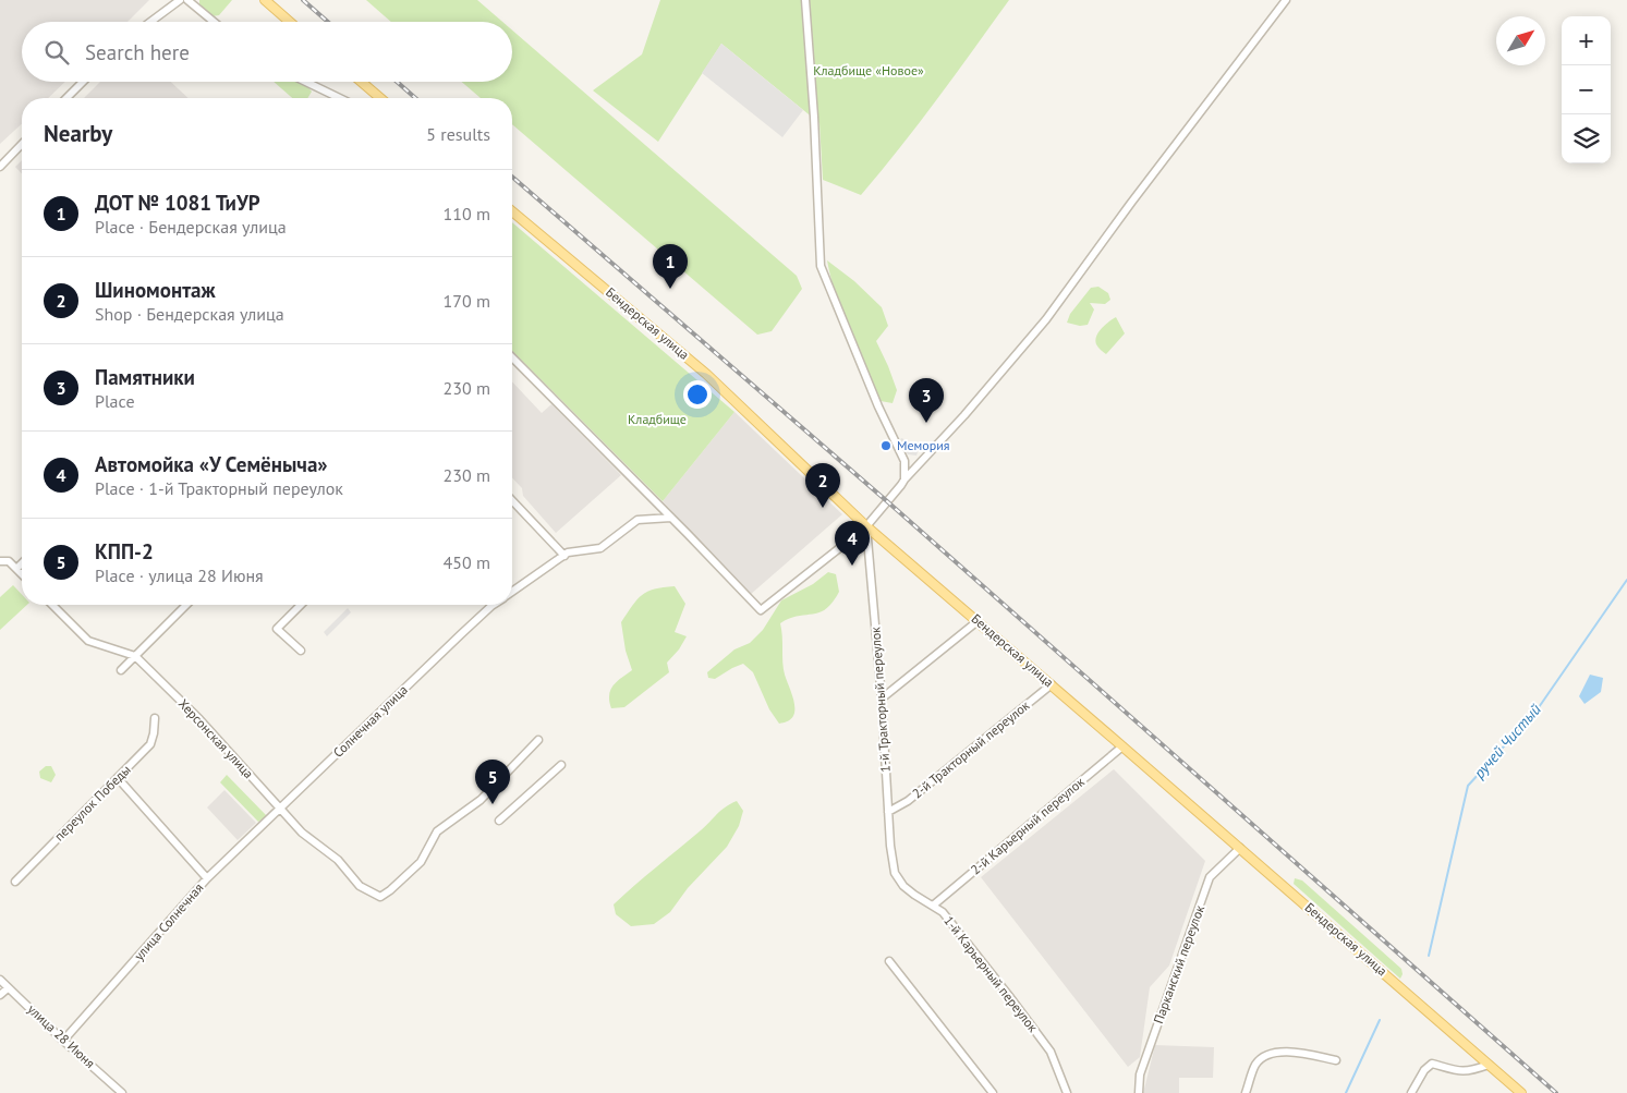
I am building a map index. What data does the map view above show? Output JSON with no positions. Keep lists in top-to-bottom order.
{
  "streets": {
    "main road": ["Бендерская улица"],
    "street": [
      "1-й Тракторный переулок",
      "Солнечная улица",
      "Херсонская улица",
      "2-й Тракторный переулок",
      "переулок Победы",
      "2-й Карьерный переулок",
      "улица Солнечная",
      "Парканский переулок",
      "1-й Карьерный переулок",
      "улица 28 Июня"
    ]
  },
  "crossings": [
    ["Бендерская улица", "1-й Тракторный переулок"],
    ["Бендерская улица", "2-й Тракторный переулок"],
    ["Бендерская улица", "2-й Карьерный переулок"],
    ["Бендерская улица", "Парканский переулок"],
    ["1-й Тракторный переулок", "2-й Тракторный переулок"],
    ["1-й Тракторный переулок", "1-й Карьерный переулок"],
    ["Солнечная улица", "Херсонская улица"],
    ["Солнечная улица", "улица Солнечная"],
    ["Херсонская улица", "улица Солнечная"],
    ["2-й Карьерный переулок", "1-й Карьерный переулок"],
    ["улица Солнечная", "улица 28 Июня"]
  ],
  "water": ["ручей Чистый"],
  "parks": ["Кладбище «Новое»", "Кладбище"],
  "places": ["Мемория"],
  "north": "top right",
  "page": {
    "map_buttons": ["+", "−"],
    "search": "Search here",
    "heading": ["Nearby", "5 results"],
    "list": [
      {
        "mark": "1",
        "name": "ДОТ № 1081 ТиУР",
        "note": "Place · Бендерская улица",
        "value": "110 m"
      },
      {
        "mark": "2",
        "name": "Шиномонтаж",
        "note": "Shop · Бендерская улица",
        "value": "170 m"
      },
      {
        "mark": "3",
        "name": "Памятники",
        "note": "Place",
        "value": "230 m"
      },
      {
        "mark": "4",
        "name": "Автомойка «У Семёныча»",
        "note": "Place · 1-й Тракторный переулок",
        "value": "230 m"
      },
      {
        "mark": "5",
        "name": "КПП-2",
        "note": "Place · улица 28 Июня",
        "value": "450 m"
      }
    ],
    "pins": [
      "1",
      "3",
      "2",
      "4",
      "5"
    ]
  }
}
